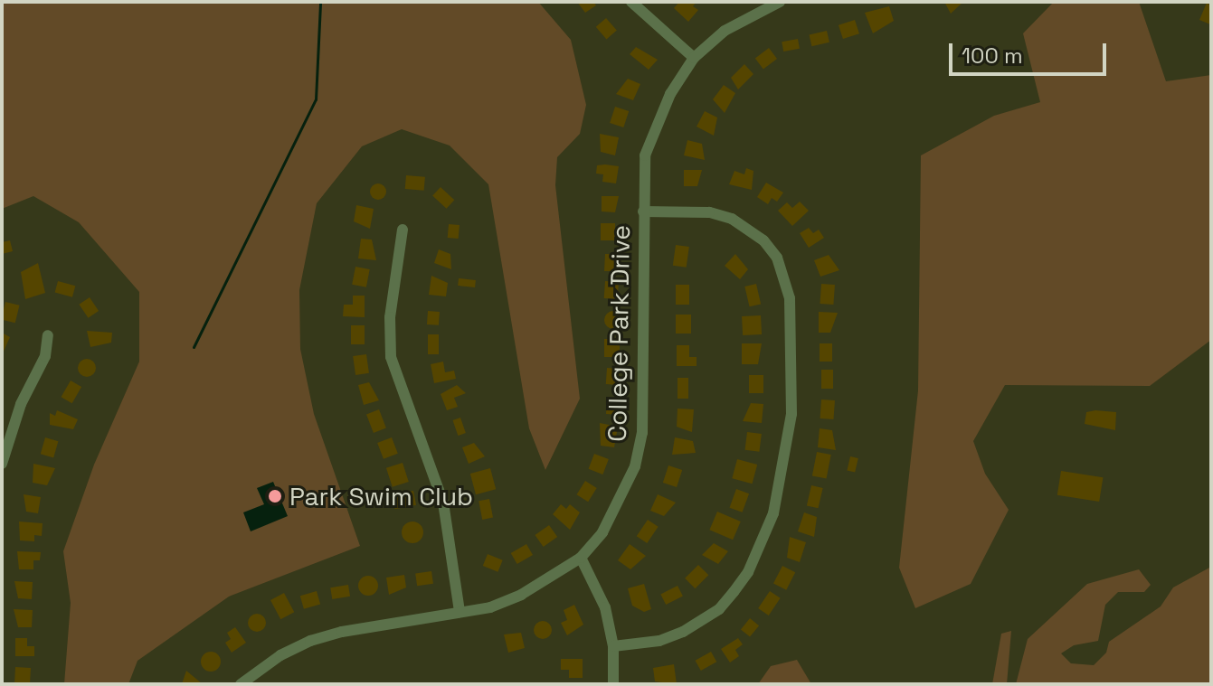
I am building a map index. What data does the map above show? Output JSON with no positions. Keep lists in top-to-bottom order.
{
  "streets": {
    "street": ["College Park Drive"]
  },
  "places": ["Park Swim Club"],
  "scale_bar": "100 m"
}
